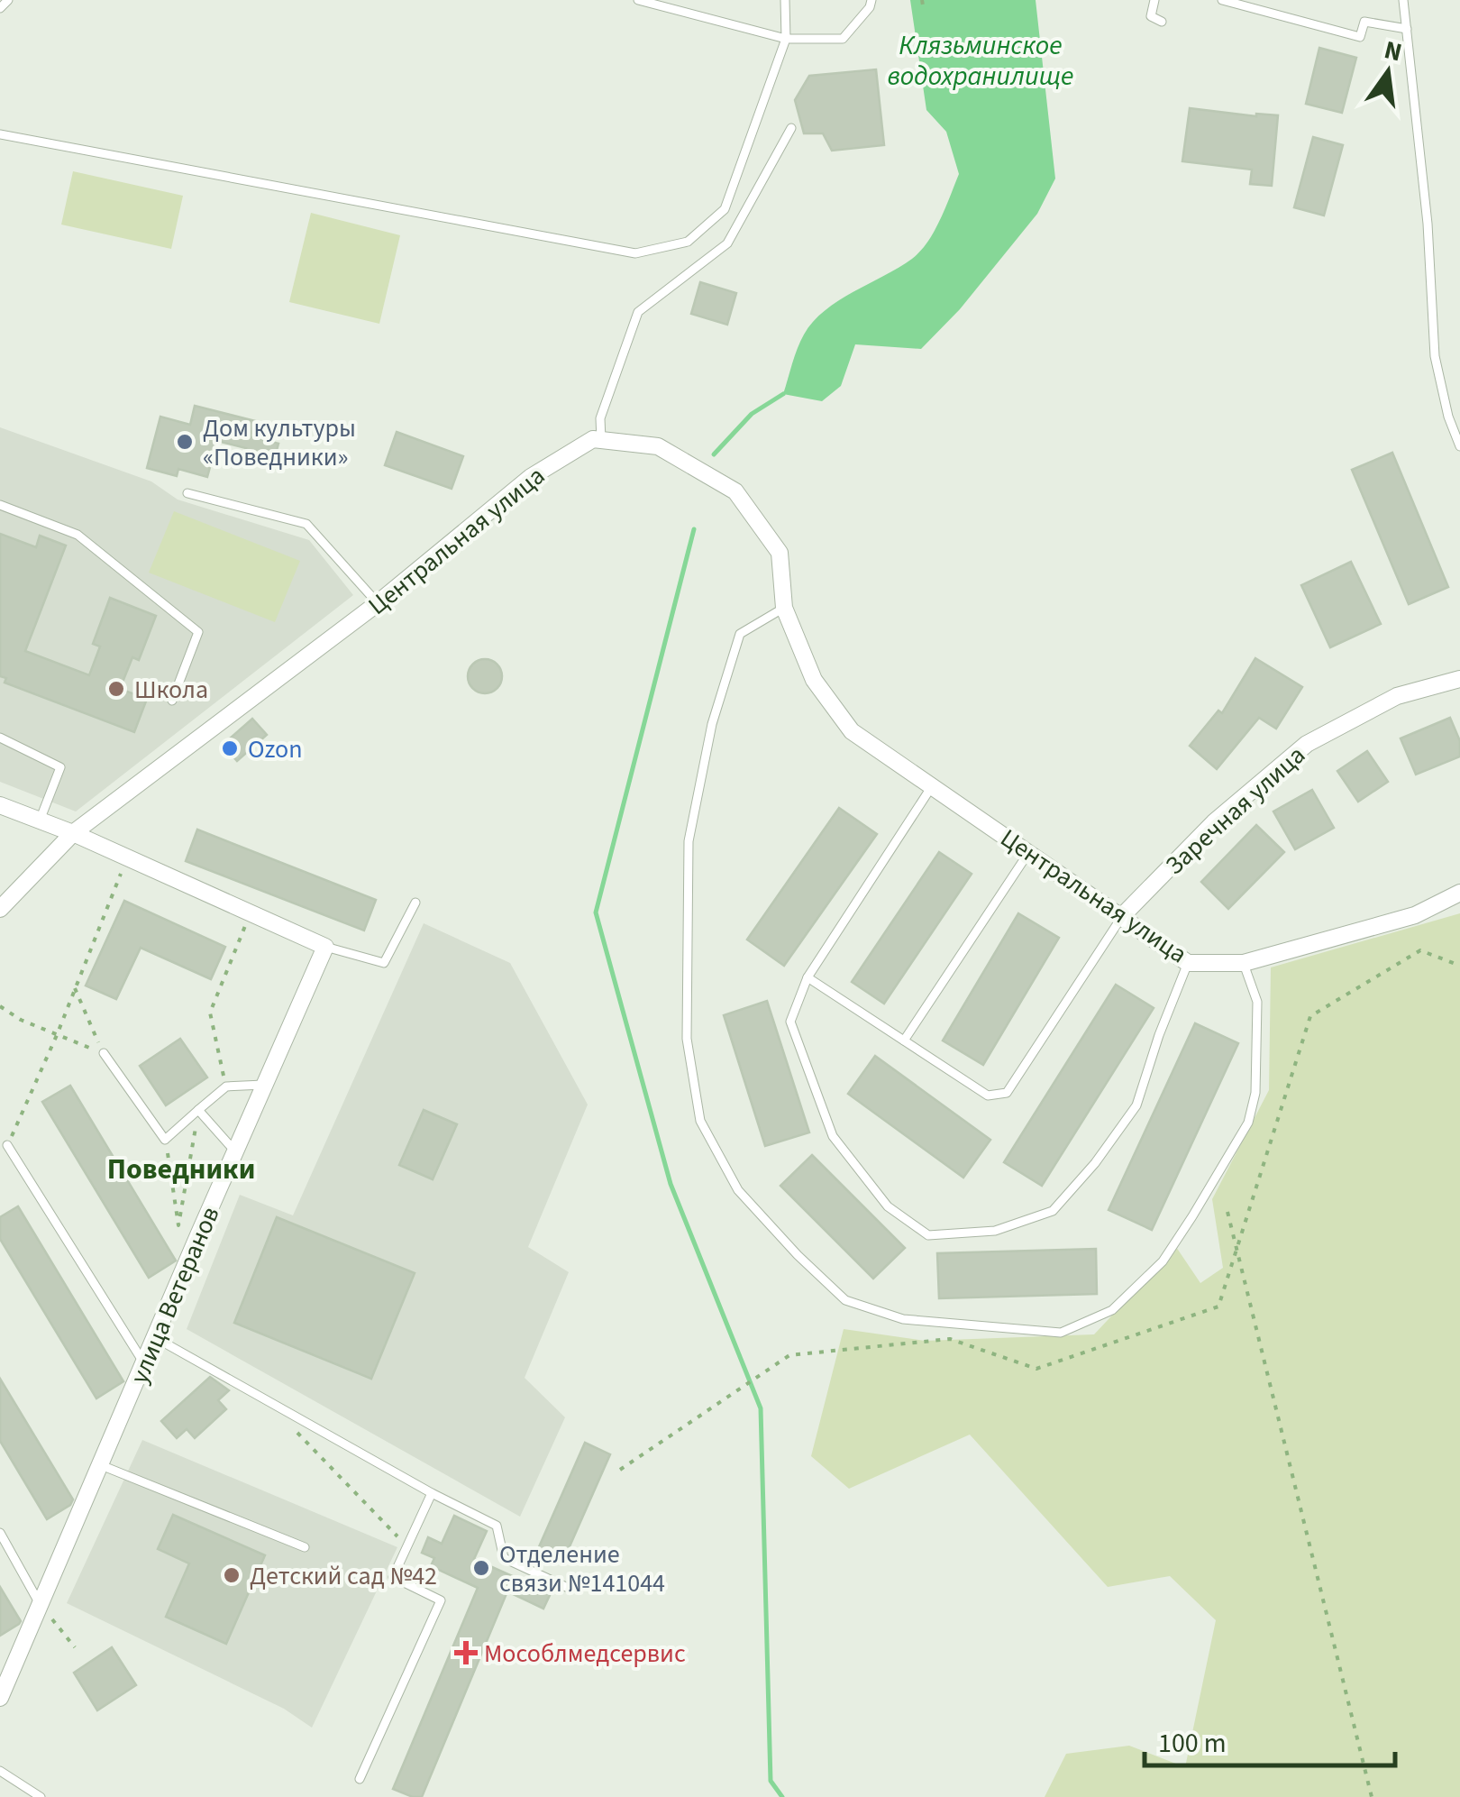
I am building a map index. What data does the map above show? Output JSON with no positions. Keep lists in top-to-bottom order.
{
  "streets": {
    "street": ["Центральная улица", "Заречная улица", "улица Ветеранов"]
  },
  "crossings": [
    ["Центральная улица", "Заречная улица"]
  ],
  "districts": ["Поведники"],
  "water": ["Клязьминское водохранилище"],
  "places": {
    "other": [
      "Дом культуры «Поведники»",
      "Школа",
      "Ozon",
      "Отделение связи №141044",
      "Детский сад №42"
    ],
    "health": ["Мособлмедсервис"]
  },
  "scale_bar": "100 m",
  "north": "top"
}
